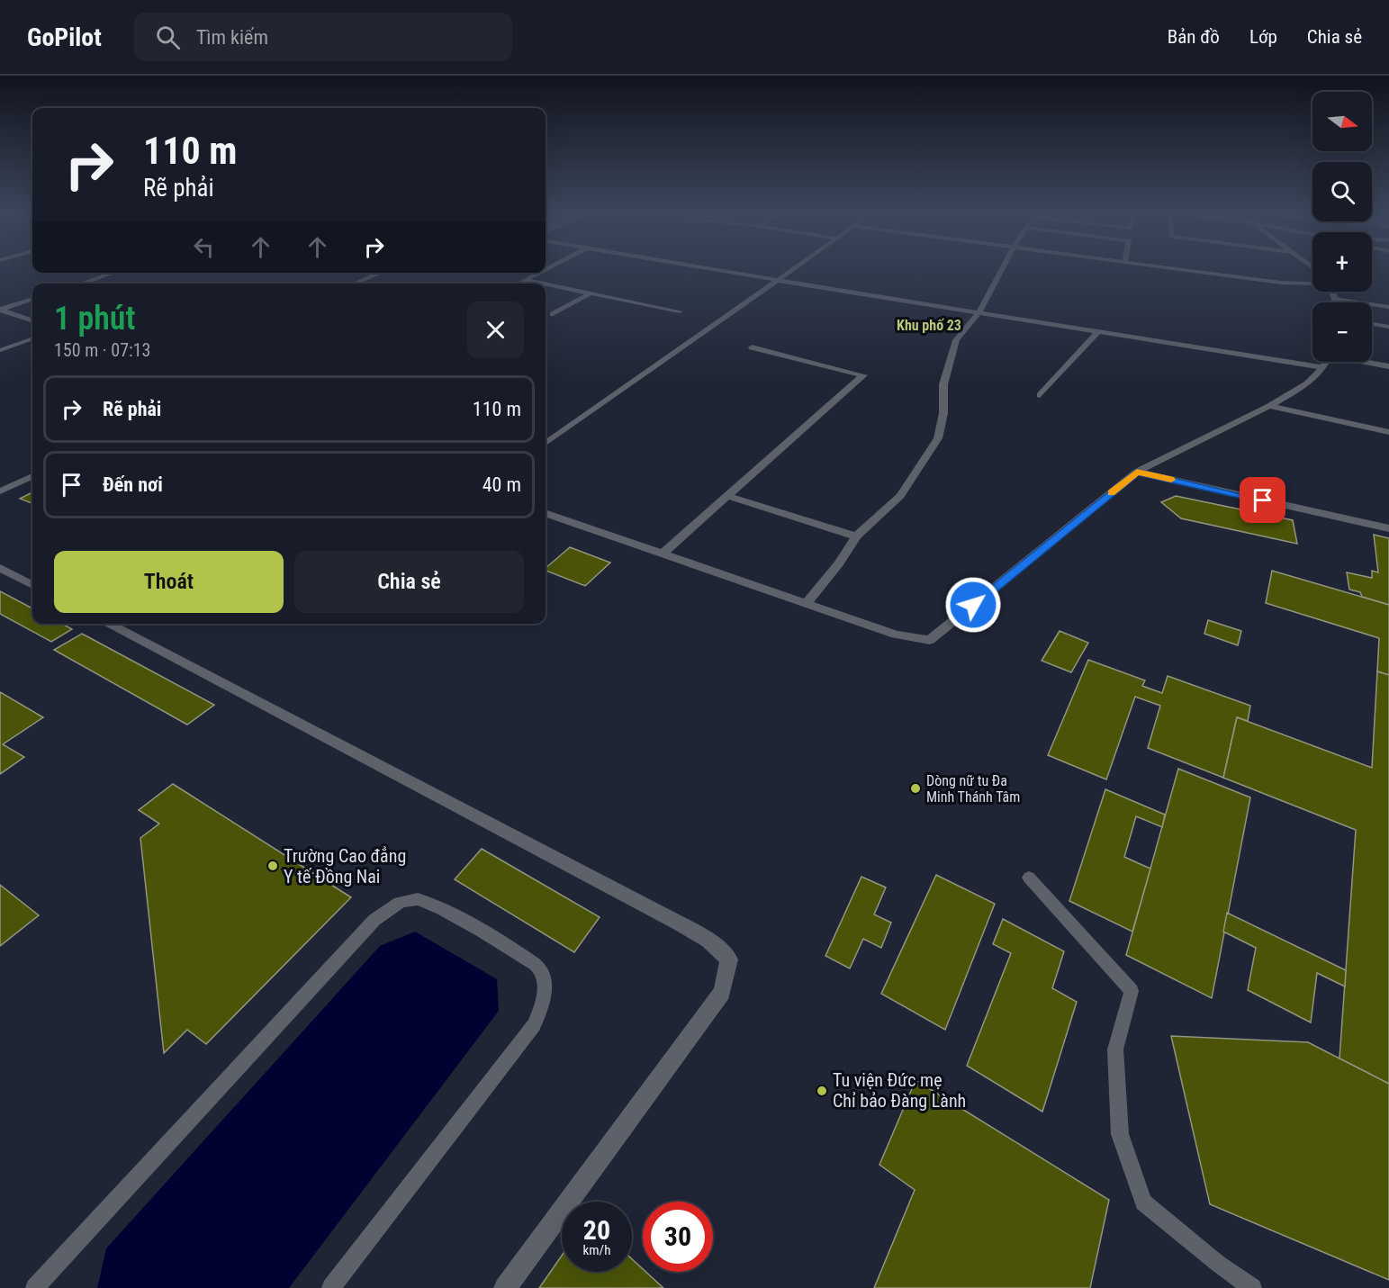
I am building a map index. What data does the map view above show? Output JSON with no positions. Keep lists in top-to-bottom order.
{
  "districts": ["Khu phố 23"],
  "places": ["Dòng nữ tu Đa Minh Thánh Tâm", "Trường Cao đẳng Y tế Đồng Nai", "Tu viện Đức mẹ Chỉ bảo Đàng Lành"],
  "north": "right",
  "page": {
    "header": "GoPilot",
    "search": "Tìm kiếm",
    "nav": ["Bản đồ", "Lớp", "Chia sẻ"],
    "map_buttons": ["+", "−"],
    "turn": ["110 m", "Rẽ phải"],
    "heading": ["1 phút", "150 m · 07:13"],
    "list": [
      {
        "name": "Rẽ phải",
        "value": "110 m"
      },
      {
        "name": "Đến nơi",
        "value": "40 m"
      }
    ],
    "buttons": ["Thoát", "Chia sẻ"],
    "speed": "20 km/h",
    "limit": "30"
  }
}
